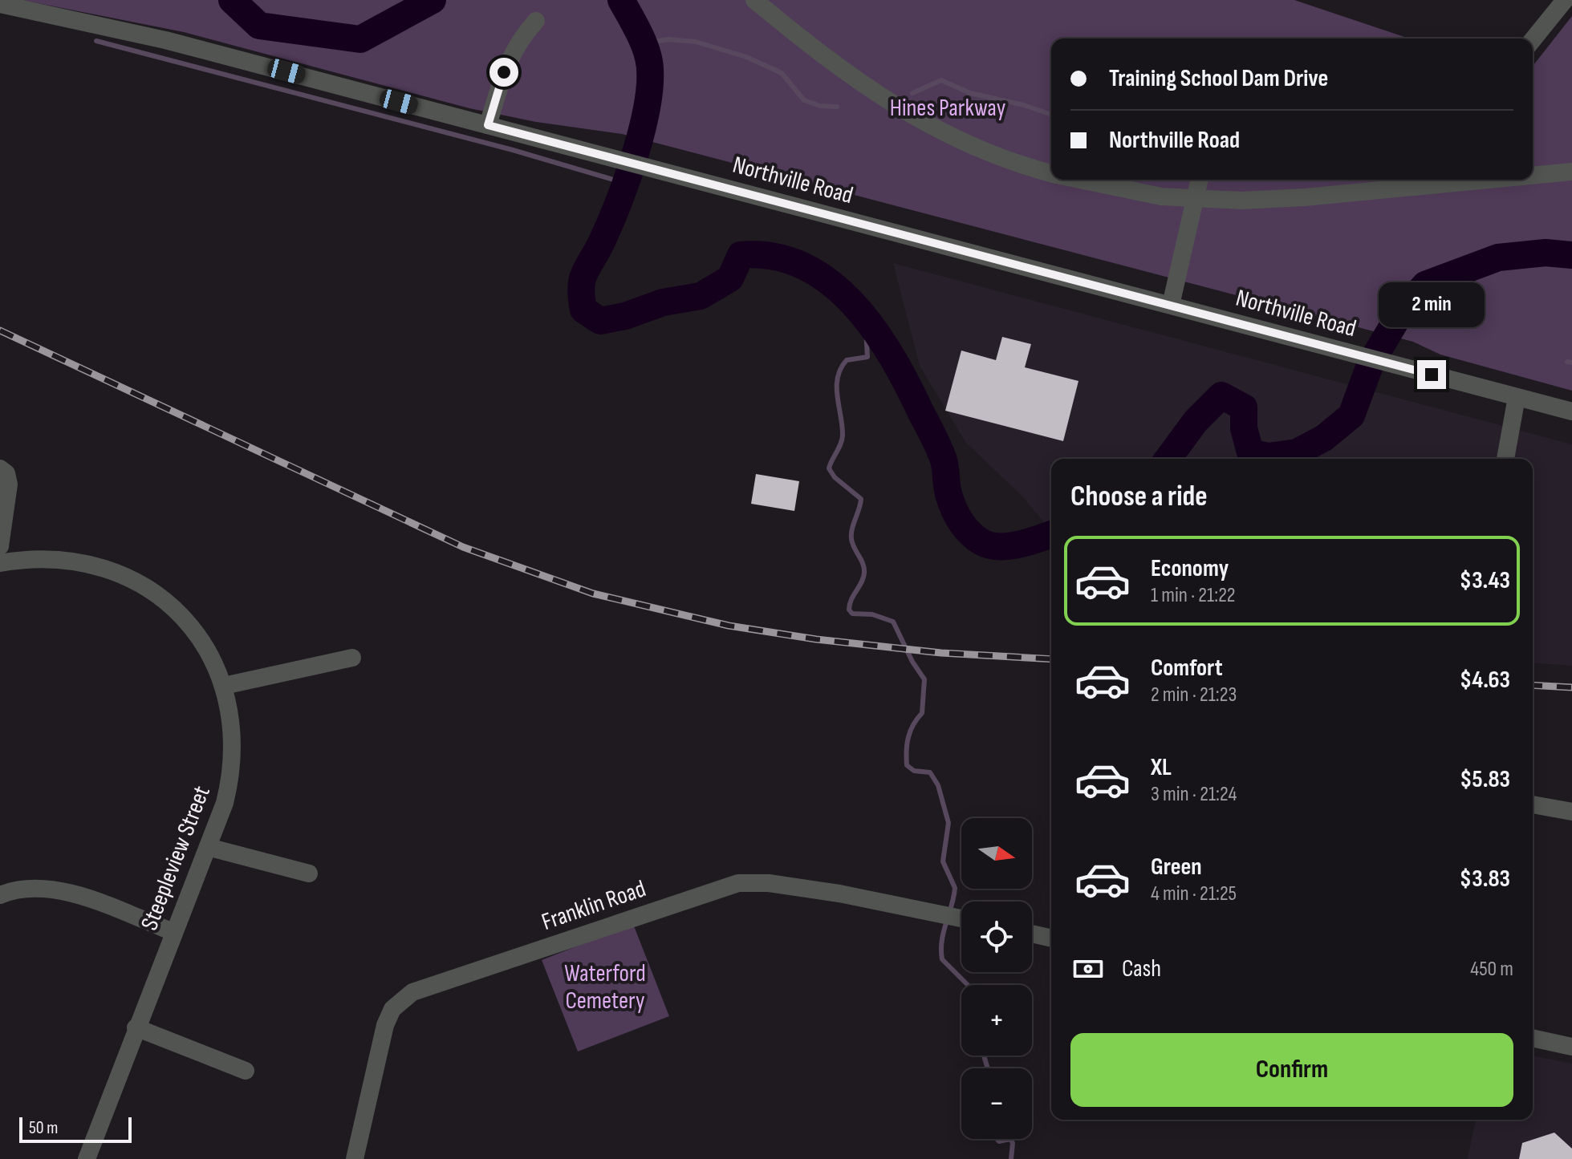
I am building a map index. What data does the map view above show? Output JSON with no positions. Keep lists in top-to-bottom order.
{
  "streets": {
    "street": ["Northville Road", "Steepleview Street", "Franklin Road"]
  },
  "parks": ["Hines Parkway", "Waterford Cemetery"],
  "scale_bar": "50 m",
  "north": "right",
  "page": {
    "banner": ["Training School Dam Drive", "Northville Road"],
    "bubble": "2 min",
    "heading": "Choose a ride",
    "list": [
      {
        "name": "Economy",
        "note": "1 min · 21:22",
        "value": "$3.43"
      },
      {
        "name": "Comfort",
        "note": "2 min · 21:23",
        "value": "$4.63"
      },
      {
        "name": "XL",
        "note": "3 min · 21:24",
        "value": "$5.83"
      },
      {
        "name": "Green",
        "note": "4 min · 21:25",
        "value": "$3.83"
      }
    ],
    "map_buttons": ["+", "−"],
    "pay": ["Cash", "450 m"],
    "buttons": "Confirm",
    "scale": "50 m"
  }
}
